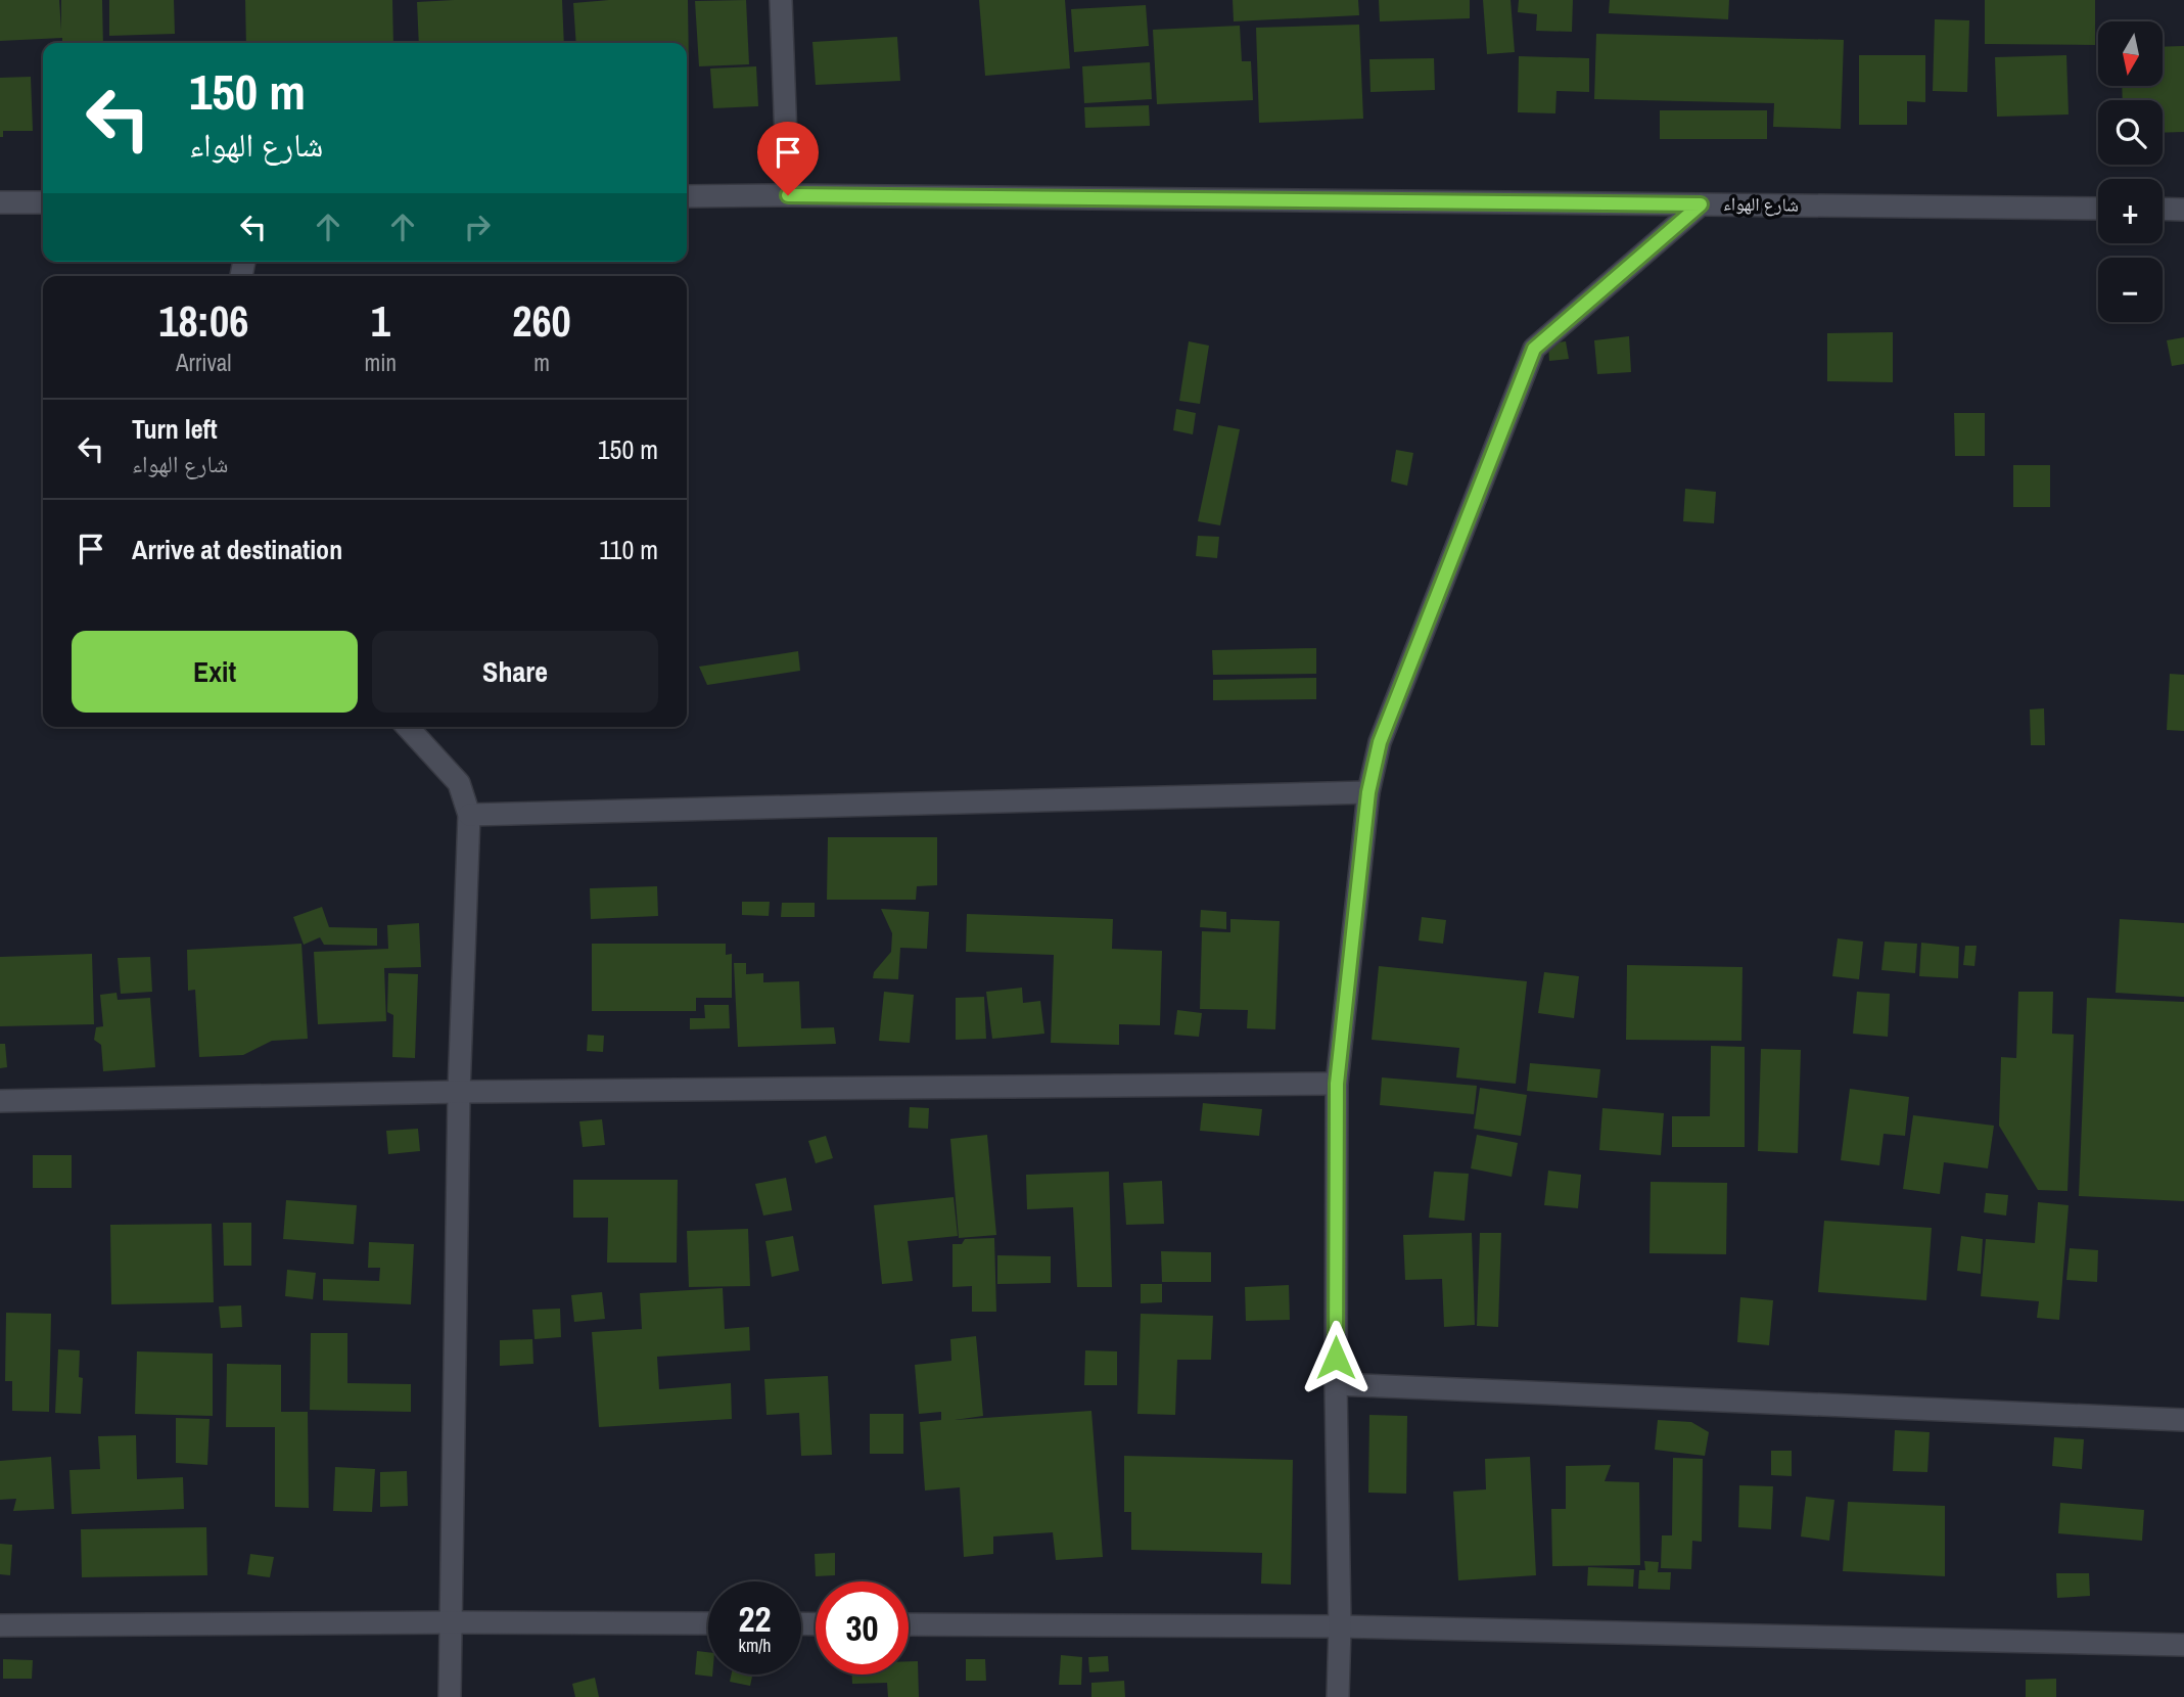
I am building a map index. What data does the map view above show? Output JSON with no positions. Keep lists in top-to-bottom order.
{
  "streets": {
    "street": ["شارع الهواء"]
  },
  "north": "bottom",
  "page": {
    "map_buttons": ["+", "−"],
    "turn": ["150 m", "شارع الهواء"],
    "eta": [
      "18:06",
      "Arrival",
      "1",
      "min",
      "260",
      "m"
    ],
    "list": [
      {
        "name": "Turn left",
        "note": "شارع الهواء",
        "value": "150 m"
      },
      {
        "name": "Arrive at destination",
        "value": "110 m"
      }
    ],
    "buttons": ["Exit", "Share"],
    "speed": "22 km/h",
    "limit": "30"
  }
}
